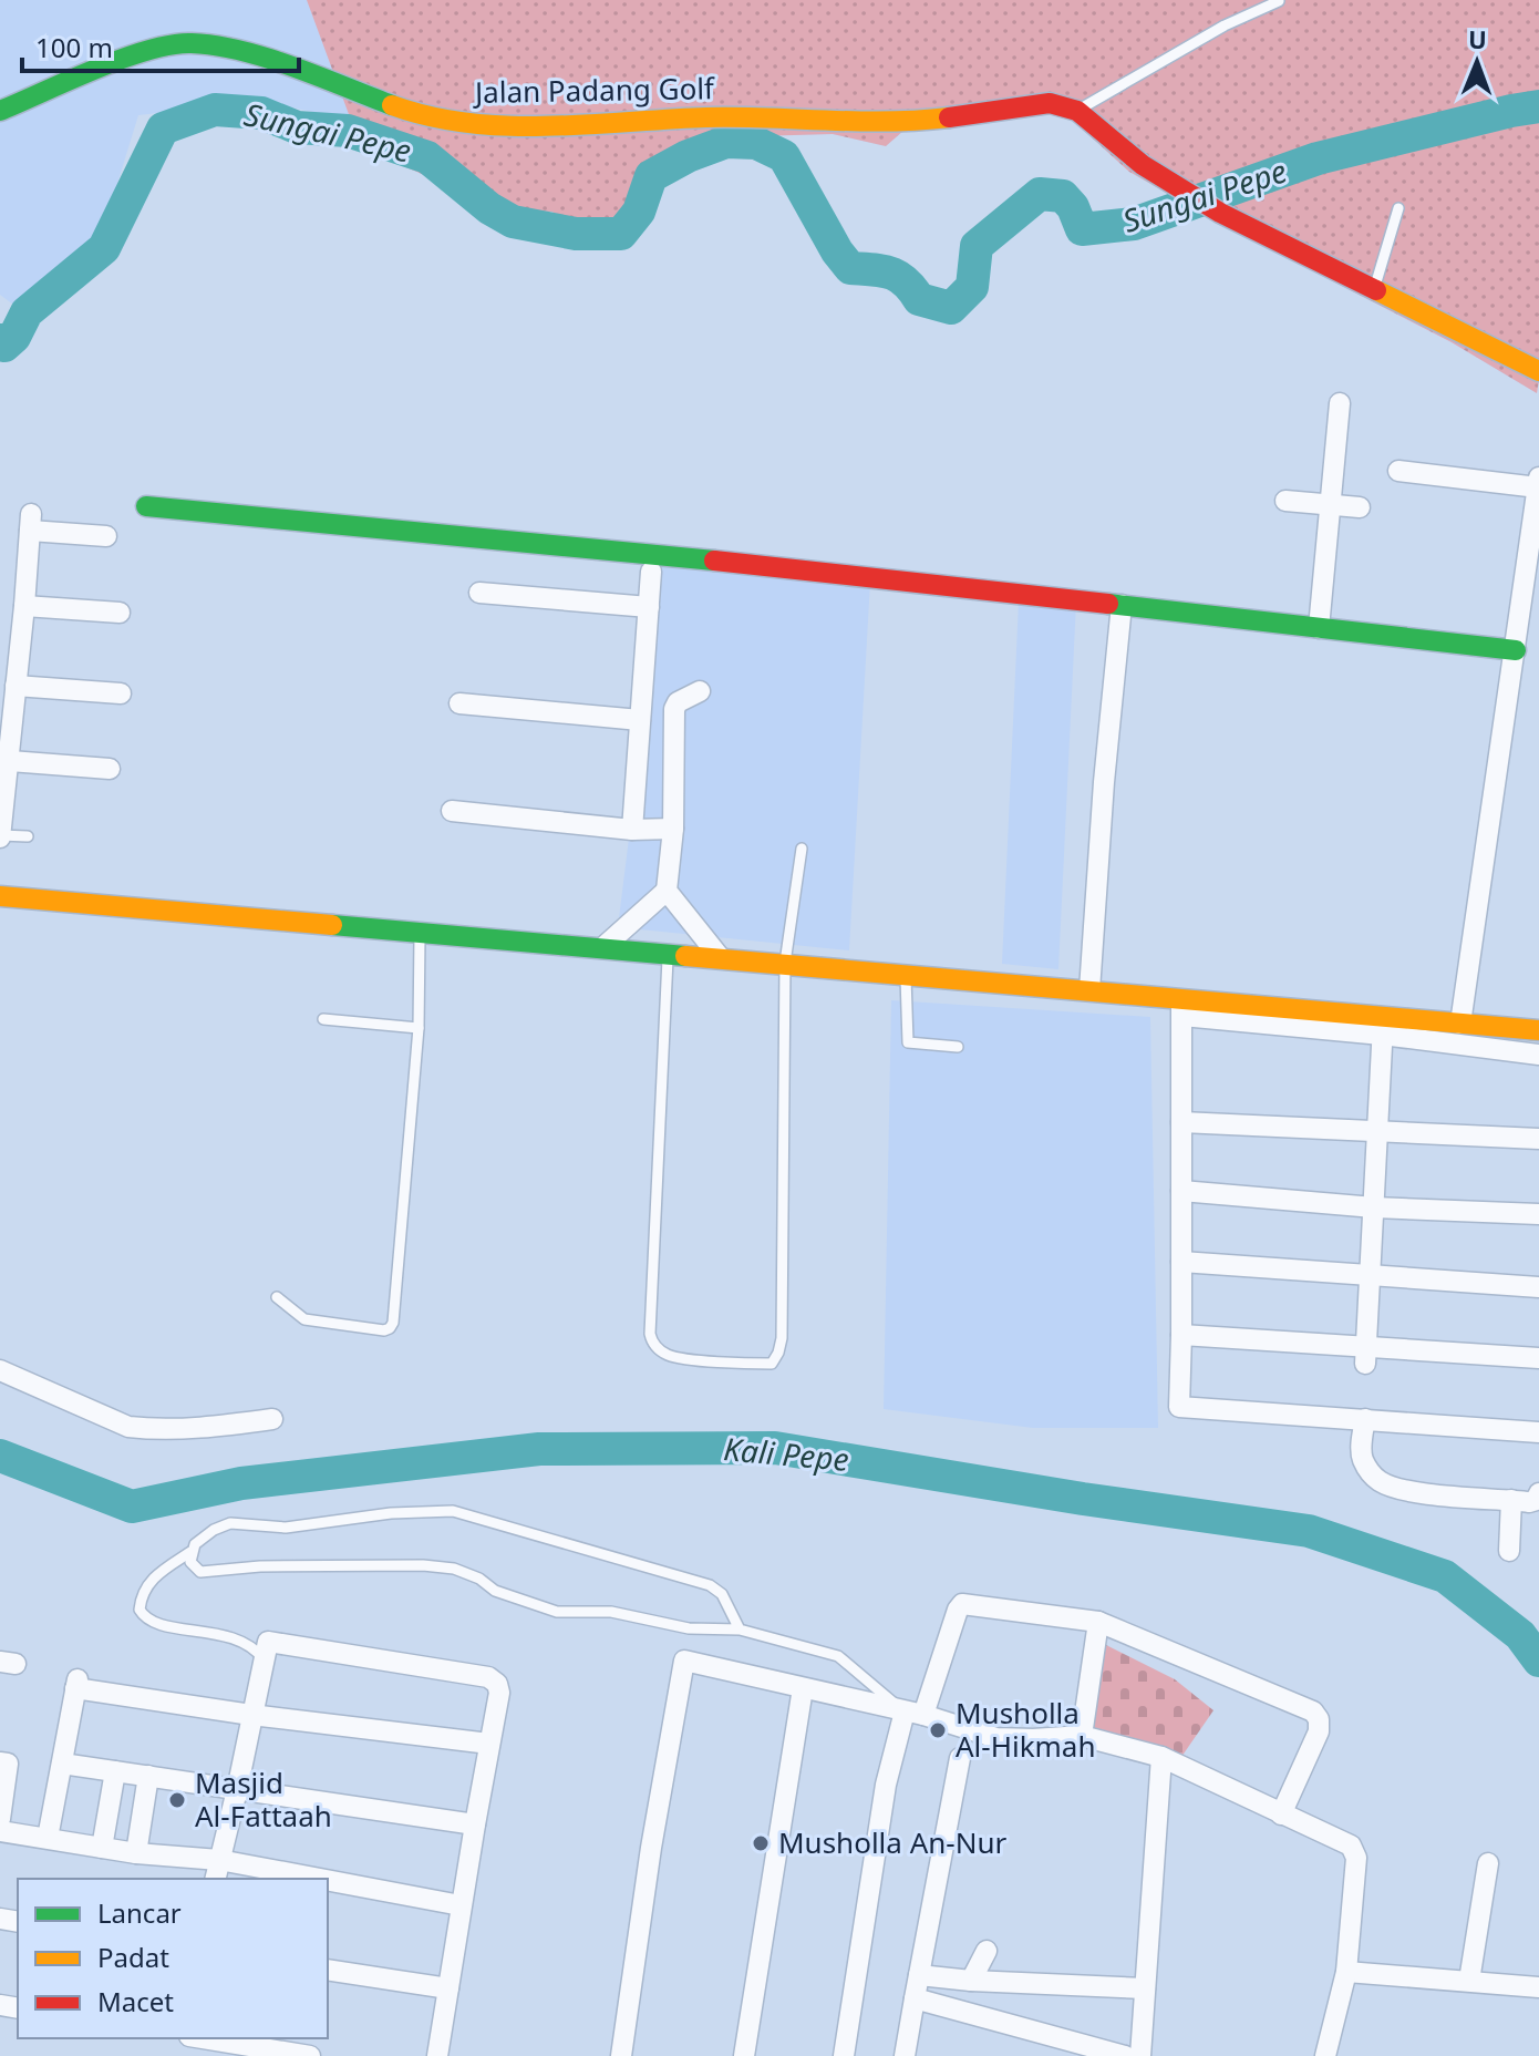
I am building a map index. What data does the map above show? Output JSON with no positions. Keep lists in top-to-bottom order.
{
  "streets": {
    "street": ["Jalan Padang Golf"]
  },
  "water": ["Sungai Pepe", "Kali Pepe"],
  "places": ["Musholla Al-Hikmah", "Masjid Al-Fattaah", "Musholla An-Nur"],
  "legend": ["Lancar", "Padat", "Macet"],
  "scale_bar": "100 m",
  "north": "top"
}
